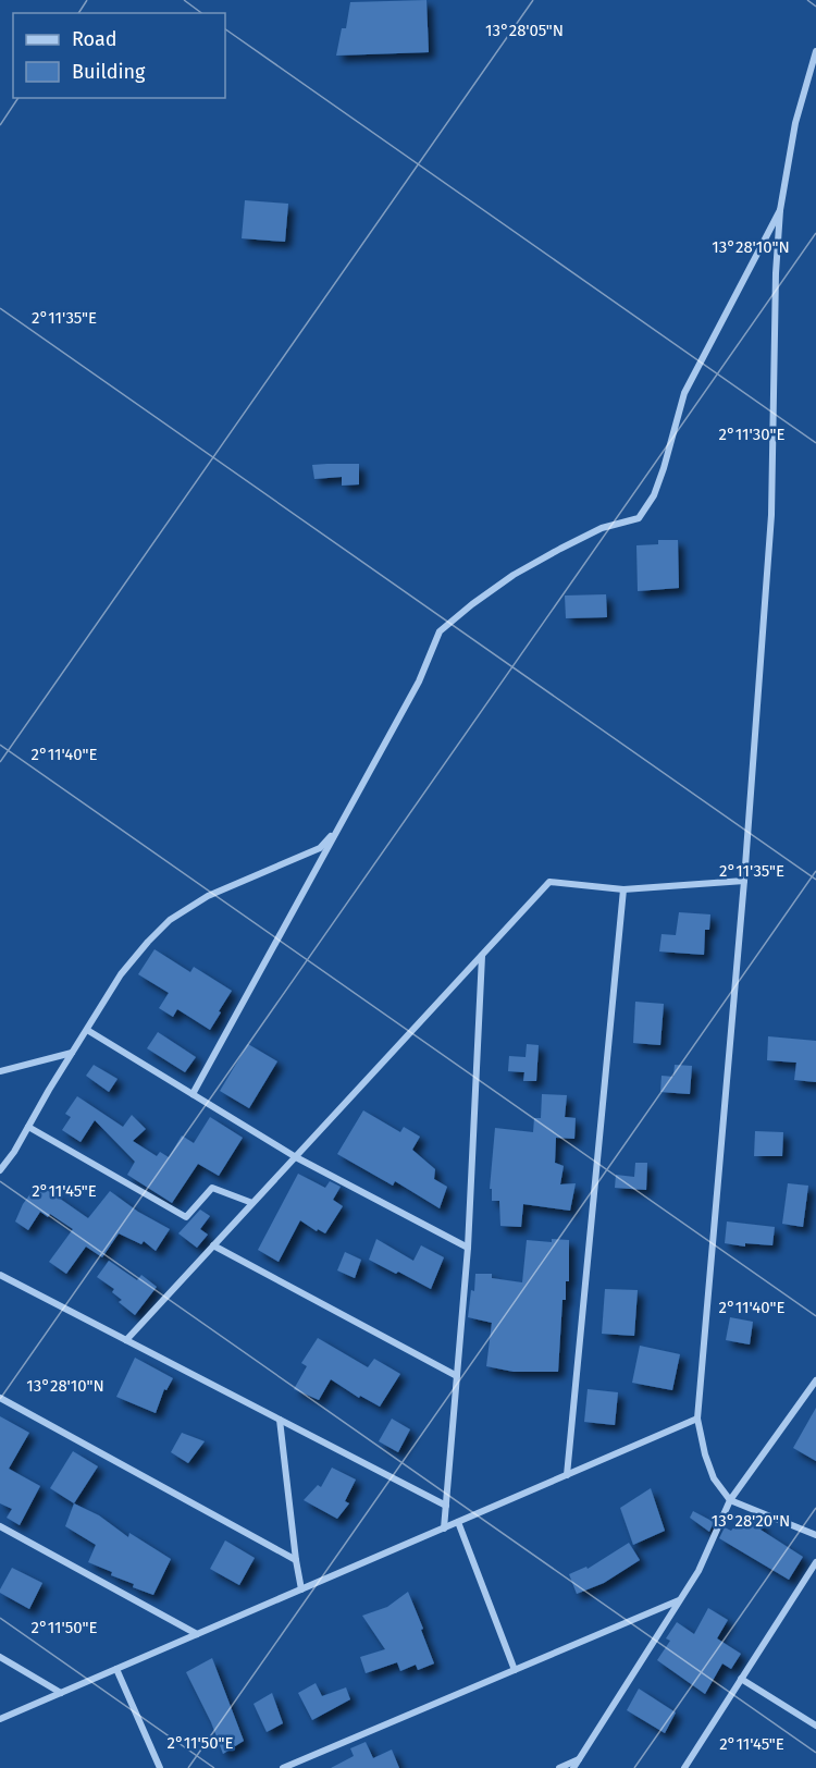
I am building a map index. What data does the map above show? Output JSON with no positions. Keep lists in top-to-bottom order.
{
  "legend": ["Road", "Building"],
  "coordinates": [
    "13°28'05\"N",
    "13°28'10\"N",
    "2°11'35\"E",
    "2°11'30\"E",
    "2°11'40\"E",
    "2°11'45\"E",
    "13°28'20\"N",
    "2°11'50\"E"
  ]
}
